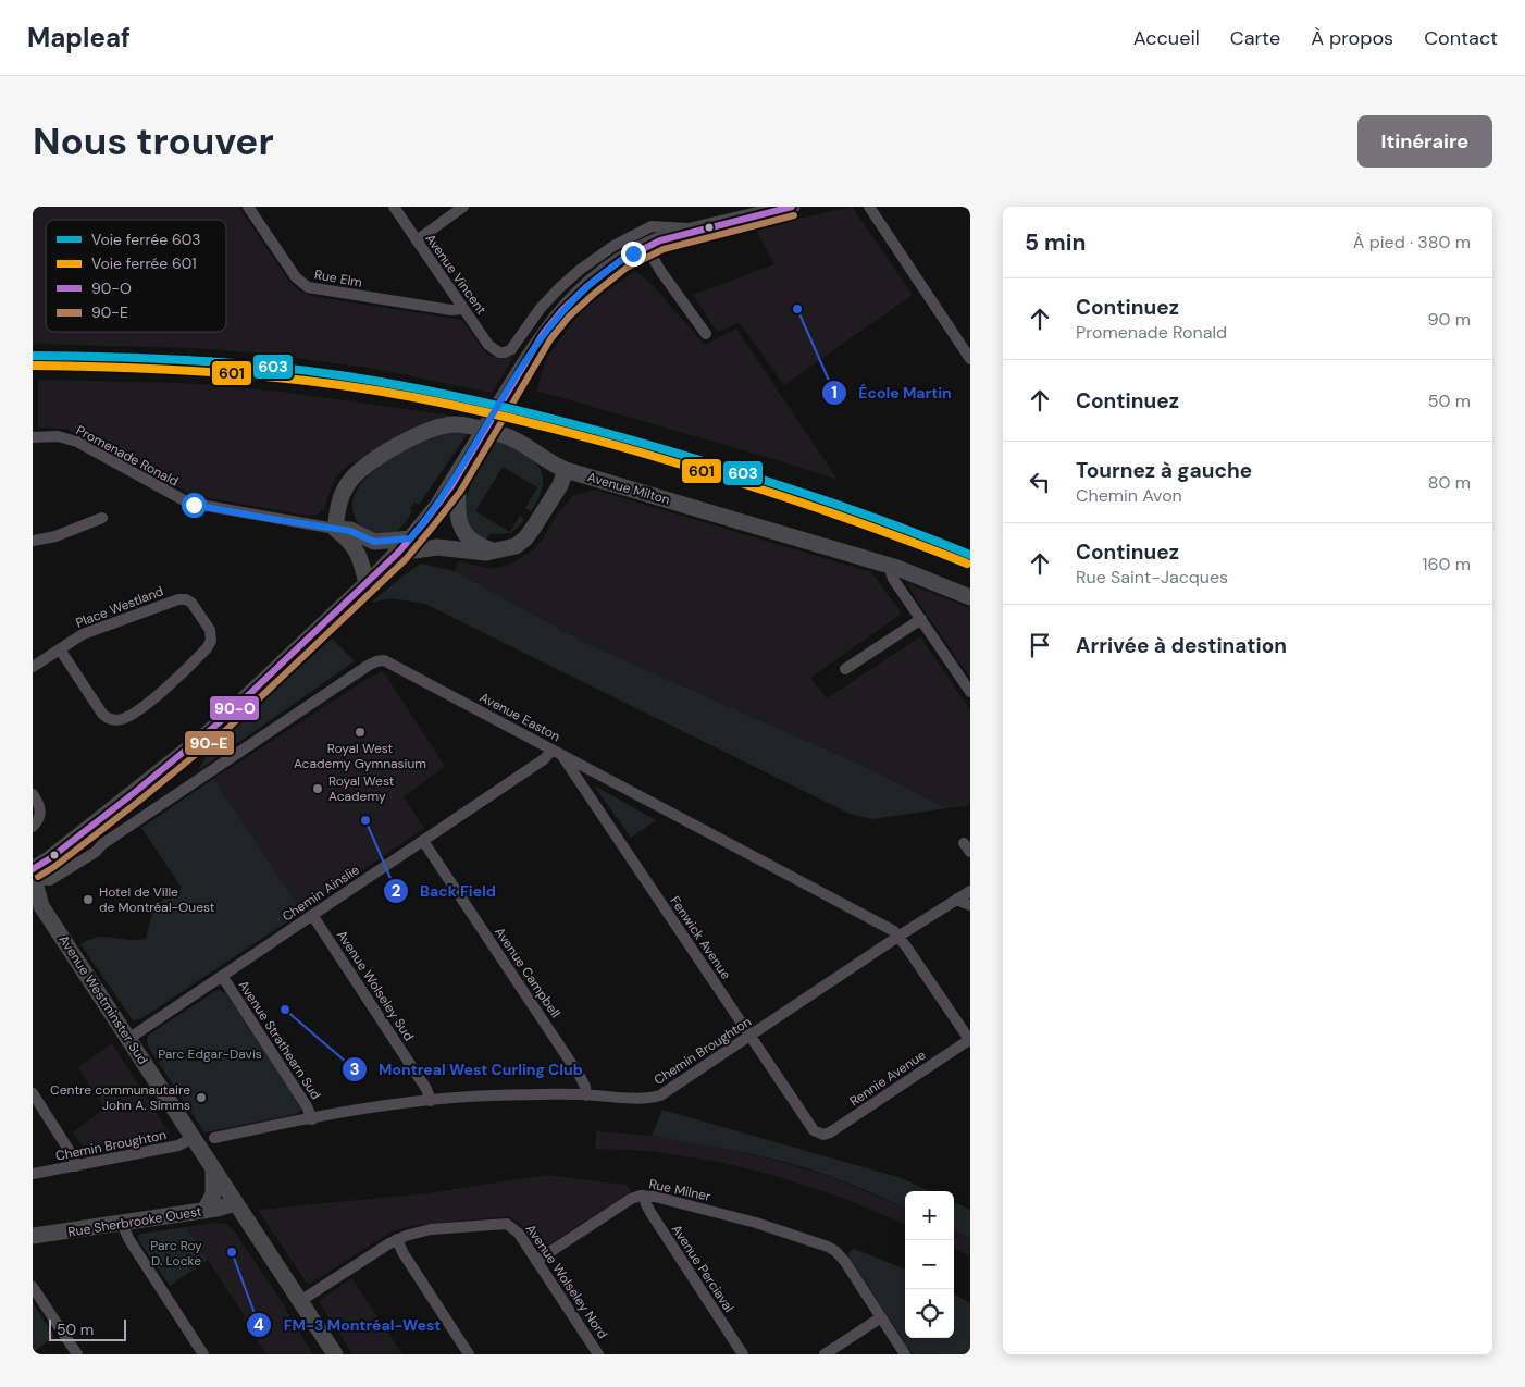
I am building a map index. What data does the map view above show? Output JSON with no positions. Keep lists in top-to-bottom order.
{
  "streets": {
    "main road": ["Avenue Milton", "Avenue Westminster Sud", "Rue Sherbrooke Ouest"],
    "street": [
      "Avenue Vincent",
      "Rue Elm",
      "Promenade Ronald",
      "Place Westland",
      "Avenue Easton",
      "Chemin Ainslie",
      "Fenwick Avenue",
      "Avenue Campbell",
      "Avenue Wolseley Sud",
      "Avenue Strathearn Sud",
      "Chemin Broughton",
      "Rennie Avenue",
      "Rue Milner",
      "Avenue Perciaval",
      "Avenue Wolseley Nord"
    ]
  },
  "crossings": [
    ["Avenue Vincent", "Rue Elm"],
    ["Promenade Ronald", "Avenue Milton"],
    ["Avenue Easton", "Chemin Ainslie"],
    ["Avenue Easton", "Fenwick Avenue"],
    ["Avenue Easton", "Avenue Westminster Sud"],
    ["Avenue Easton", "Chemin Broughton"],
    ["Avenue Easton", "Rennie Avenue"],
    ["Chemin Ainslie", "Fenwick Avenue"],
    ["Chemin Ainslie", "Avenue Campbell"],
    ["Chemin Ainslie", "Avenue Wolseley Sud"],
    ["Chemin Ainslie", "Avenue Westminster Sud"],
    ["Chemin Ainslie", "Avenue Strathearn Sud"],
    ["Fenwick Avenue", "Chemin Broughton"],
    ["Fenwick Avenue", "Rennie Avenue"],
    ["Avenue Campbell", "Chemin Broughton"],
    ["Avenue Wolseley Sud", "Chemin Broughton"],
    ["Avenue Westminster Sud", "Chemin Broughton"],
    ["Avenue Westminster Sud", "Rue Sherbrooke Ouest"],
    ["Avenue Strathearn Sud", "Chemin Broughton"],
    ["Rue Milner", "Avenue Perciaval"],
    ["Rue Milner", "Avenue Wolseley Nord"]
  ],
  "parks": ["Parc Edgar-Davis", "Parc Roy D. Locke"],
  "places": [
    "École Martin",
    "Royal West Academy Gymnasium",
    "Royal West Academy",
    "Back Field",
    "Hotel de Ville de Montréal-Ouest",
    "Montreal West Curling Club",
    "Centre communautaire John A. Simms",
    "FM-3 Montréal-West"
  ],
  "lines": [
    "transit line 90-O",
    "transit line 90-E",
    "rail line 603",
    "rail line 601"
  ],
  "legend": [
    "Voie ferrée 603",
    "Voie ferrée 601",
    "90-O",
    "90-E"
  ],
  "scale_bar": "50 m",
  "page": {
    "header": "Mapleaf",
    "nav": [
      "Accueil",
      "Carte",
      "À propos",
      "Contact"
    ],
    "buttons": "Itinéraire",
    "title": "Nous trouver",
    "heading": ["5 min", "À pied · 380 m"],
    "list": [
      ["Continuez", "Promenade Ronald", "90 m"],
      ["Continuez", "50 m"],
      ["Tournez à gauche", "Chemin Avon", "80 m"],
      ["Continuez", "Rue Saint-Jacques", "160 m"],
      "Arrivée à destination"
    ],
    "map_buttons": ["+", "−"],
    "scale": "50 m"
  }
}
